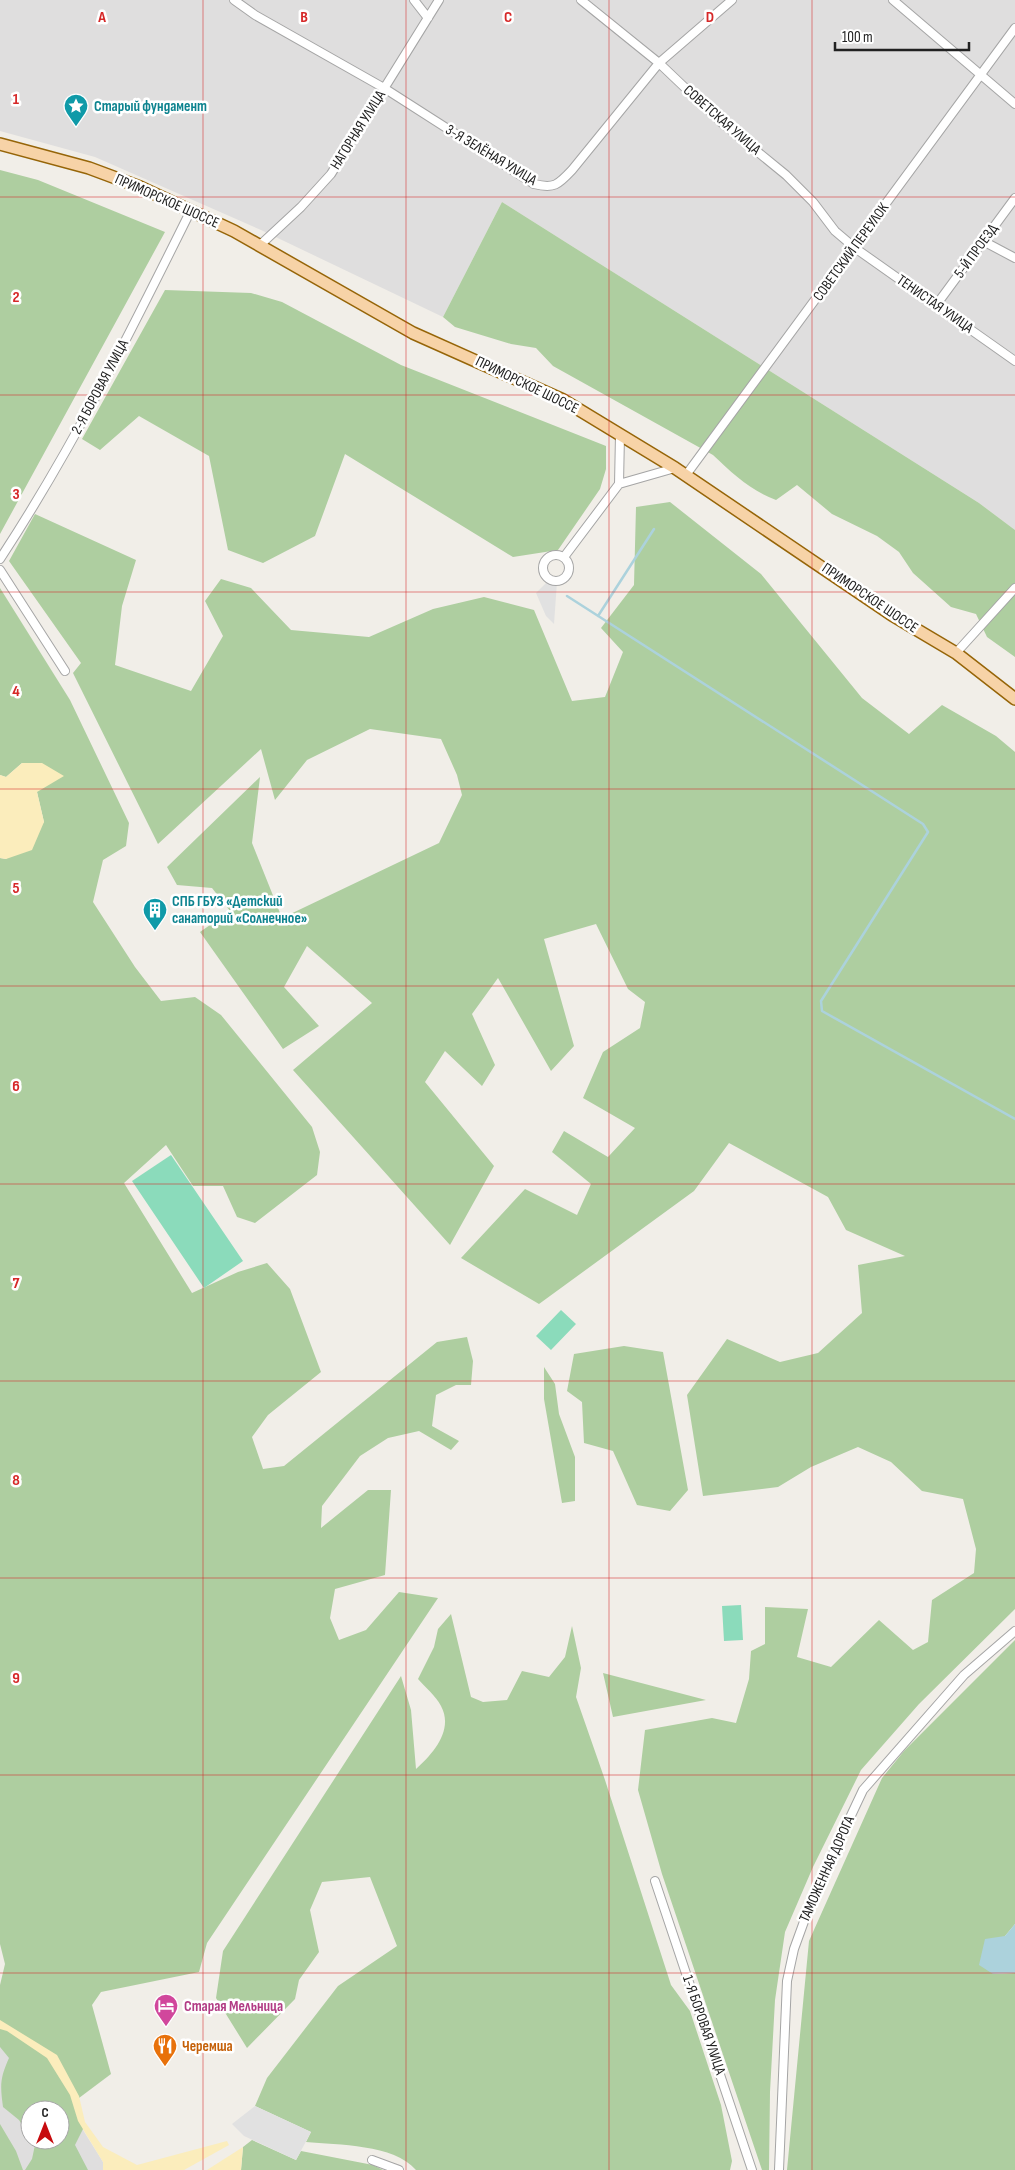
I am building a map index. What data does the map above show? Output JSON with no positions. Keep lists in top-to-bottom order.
{
  "streets": {
    "main road": ["ПРИМОРСКОЕ ШОССЕ"],
    "street": [
      "СОВЕТСКАЯ УЛИЦА",
      "НАГОРНАЯ УЛИЦА",
      "3-Я ЗЕЛЁНАЯ УЛИЦА",
      "5-Й ПРОЕЗД",
      "СОВЕТСКИЙ ПЕРЕУЛОК",
      "ТЕНИСТАЯ УЛИЦА",
      "2-Я БОРОВАЯ УЛИЦА",
      "ТАМОЖЕННАЯ ДОРОГА",
      "1-Я БОРОВАЯ УЛИЦА"
    ]
  },
  "crossings": [
    ["СОВЕТСКАЯ УЛИЦА", "3-Я ЗЕЛЁНАЯ УЛИЦА"],
    ["СОВЕТСКАЯ УЛИЦА", "СОВЕТСКИЙ ПЕРЕУЛОК"],
    ["СОВЕТСКАЯ УЛИЦА", "ТЕНИСТАЯ УЛИЦА"],
    ["НАГОРНАЯ УЛИЦА", "3-Я ЗЕЛЁНАЯ УЛИЦА"],
    ["НАГОРНАЯ УЛИЦА", "ПРИМОРСКОЕ ШОССЕ"],
    ["ПРИМОРСКОЕ ШОССЕ", "СОВЕТСКИЙ ПЕРЕУЛОК"],
    ["ПРИМОРСКОЕ ШОССЕ", "2-Я БОРОВАЯ УЛИЦА"],
    ["5-Й ПРОЕЗД", "ТЕНИСТАЯ УЛИЦА"],
    ["СОВЕТСКИЙ ПЕРЕУЛОК", "ТЕНИСТАЯ УЛИЦА"]
  ],
  "places": {
    "place": ["Старый фундамент"],
    "building": ["СПБ ГБУЗ «Детский санаторий «Солнечное»"],
    "hotel": ["Старая Мельница"],
    "restaurant": ["Черемша"]
  },
  "scale_bar": "100 m",
  "north": "top",
  "grid": {
    "columns": [
      "A",
      "B",
      "C",
      "D"
    ],
    "rows": [
      "1",
      "2",
      "3",
      "4",
      "5",
      "6",
      "7",
      "8",
      "9"
    ]
  }
}
